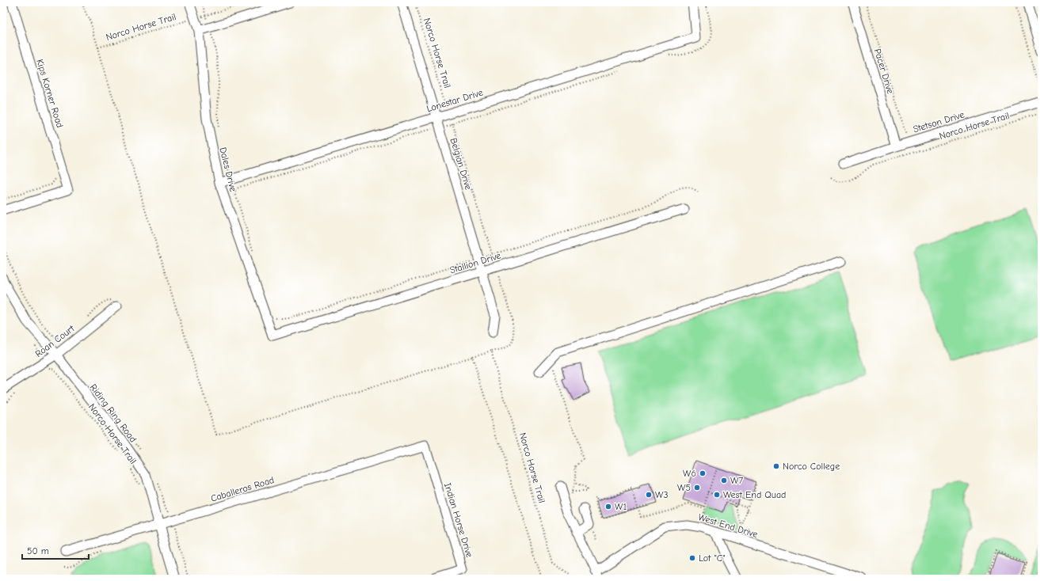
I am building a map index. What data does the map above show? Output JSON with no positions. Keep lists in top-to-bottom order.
{
  "streets": {
    "street": [
      "Pacer Drive",
      "Kips Korner Road",
      "Lonestar Drive",
      "Stetson Drive",
      "Belgian Drive",
      "Dales Drive",
      "Stallion Drive",
      "Roan Court",
      "Riding Ring Road",
      "Caballeros Road",
      "Indian Horse Drive",
      "West End Drive"
    ],
    "path": ["Norco Horse Trail"]
  },
  "crossings": [
    ["Norco Horse Trail", "Lonestar Drive"],
    ["Norco Horse Trail", "Dales Drive"],
    ["Norco Horse Trail", "Stallion Drive"],
    ["Pacer Drive", "Stetson Drive"],
    ["Lonestar Drive", "Belgian Drive"],
    ["Lonestar Drive", "Dales Drive"],
    ["Belgian Drive", "Stallion Drive"],
    ["Dales Drive", "Stallion Drive"],
    ["Roan Court", "Riding Ring Road"],
    ["Riding Ring Road", "Caballeros Road"],
    ["Caballeros Road", "Indian Horse Drive"]
  ],
  "places": [
    "Norco College",
    "W6",
    "W7",
    "W5",
    "W3",
    "West End Quad",
    "W1",
    "Lot \"C\""
  ],
  "scale_bar": "50 m"
}
